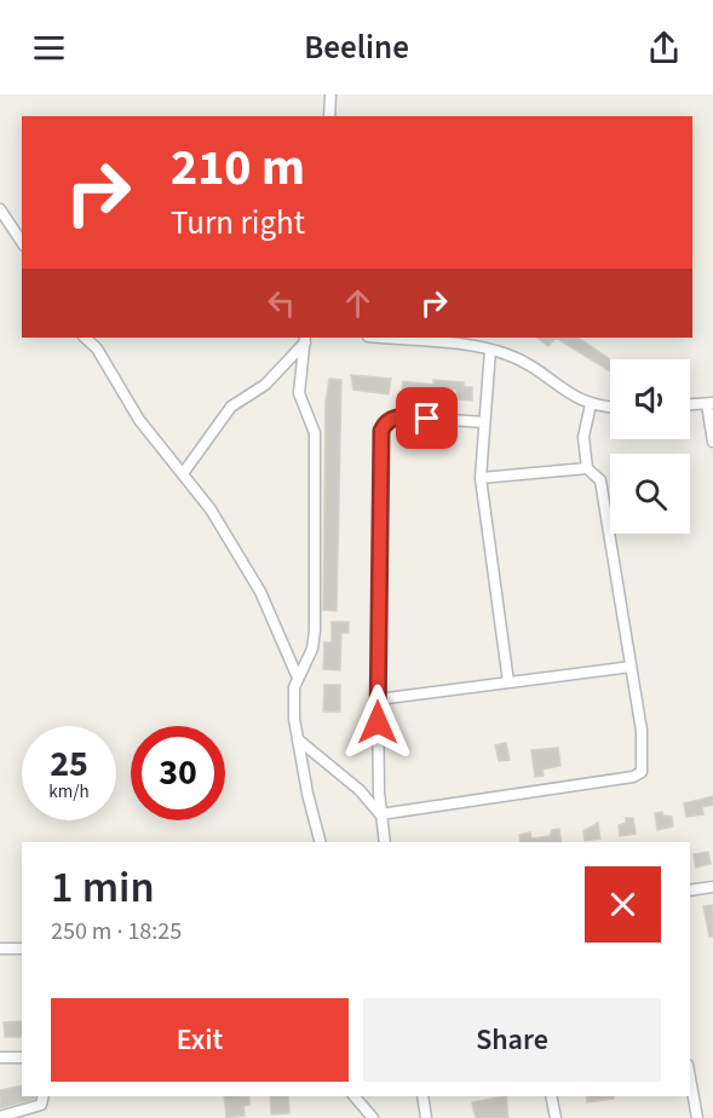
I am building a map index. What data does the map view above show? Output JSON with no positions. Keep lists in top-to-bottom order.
{
  "page": {
    "header": "Beeline",
    "turn": ["210 m", "Turn right"],
    "speed": "25 km/h",
    "limit": "30",
    "heading": ["1 min", "250 m · 18:25"],
    "buttons": ["Exit", "Share"]
  }
}
